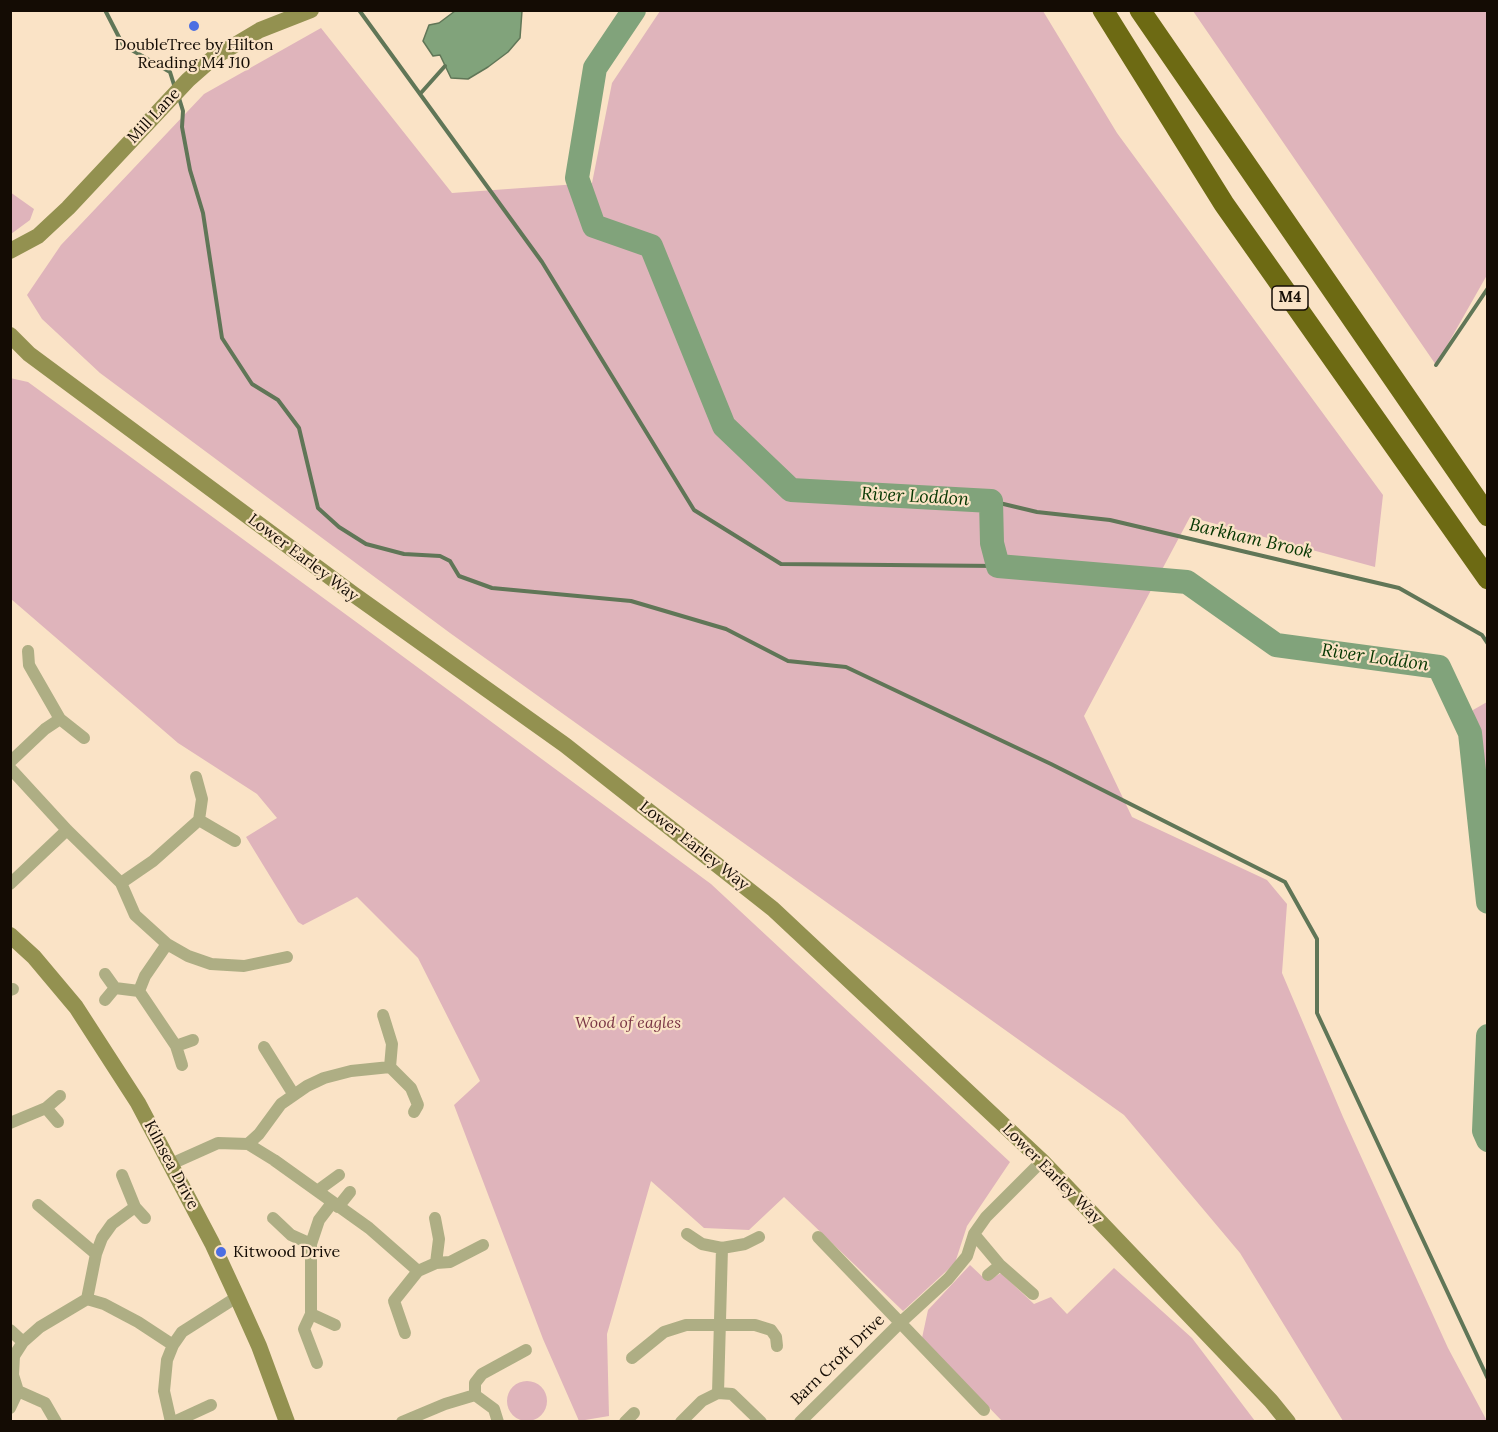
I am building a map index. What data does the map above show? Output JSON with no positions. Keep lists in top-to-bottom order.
{
  "streets": {
    "highway": ["M4"],
    "main road": ["Mill Lane", "Lower Earley Way", "Kilnsea Drive"],
    "street": ["Barn Croft Drive"]
  },
  "crossings": [
    ["Lower Earley Way", "Barn Croft Drive"]
  ],
  "water": ["River Loddon", "Barkham Brook"],
  "parks": ["Wood of eagles"],
  "places": ["DoubleTree by Hilton Reading M4 J10", "Kitwood Drive"]
}
